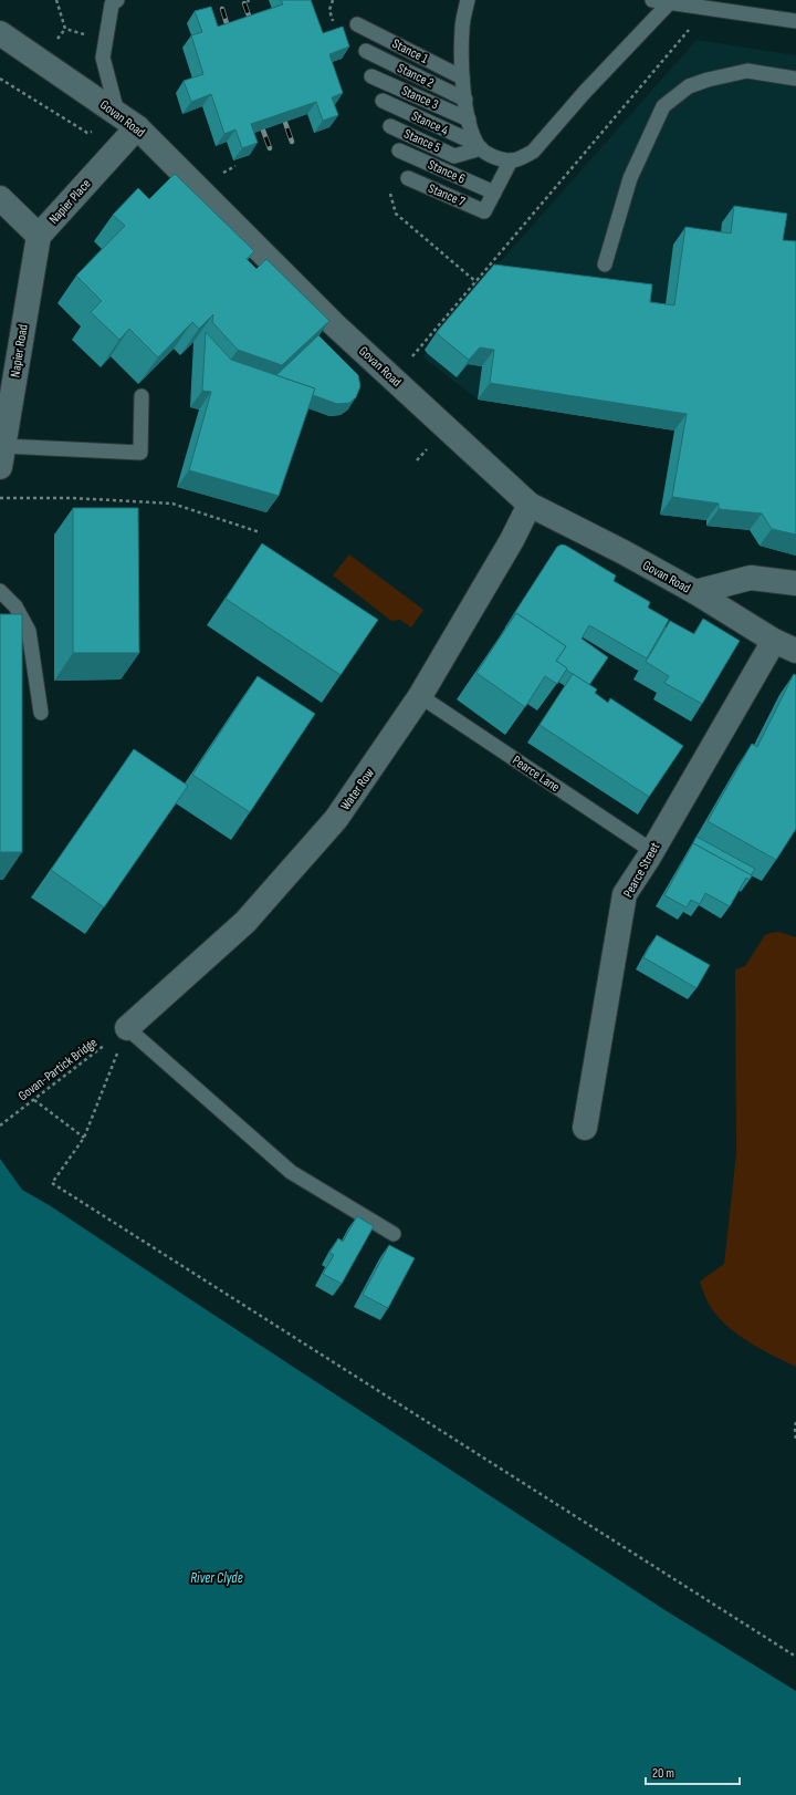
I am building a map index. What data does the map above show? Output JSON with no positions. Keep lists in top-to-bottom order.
{
  "streets": {
    "street": [
      "Govan Road",
      "Napier Place",
      "Napier Road",
      "Water Row",
      "Pearce Street"
    ],
    "lane": [
      "Stance 1",
      "Stance 2",
      "Stance 3",
      "Stance 4",
      "Stance 5",
      "Stance 6",
      "Stance 7",
      "Pearce Lane"
    ],
    "path": ["Govan-Partick Bridge"]
  },
  "crossings": [
    ["Govan Road", "Napier Place"],
    ["Govan Road", "Water Row"],
    ["Govan Road", "Pearce Street"],
    ["Stance 4", "Stance 5"],
    ["Stance 6", "Stance 7"],
    ["Napier Place", "Napier Road"],
    ["Pearce Lane", "Water Row"],
    ["Pearce Lane", "Pearce Street"],
    ["Water Row", "Govan-Partick Bridge"]
  ],
  "water": ["River Clyde"],
  "scale_bar": "20 m"
}
